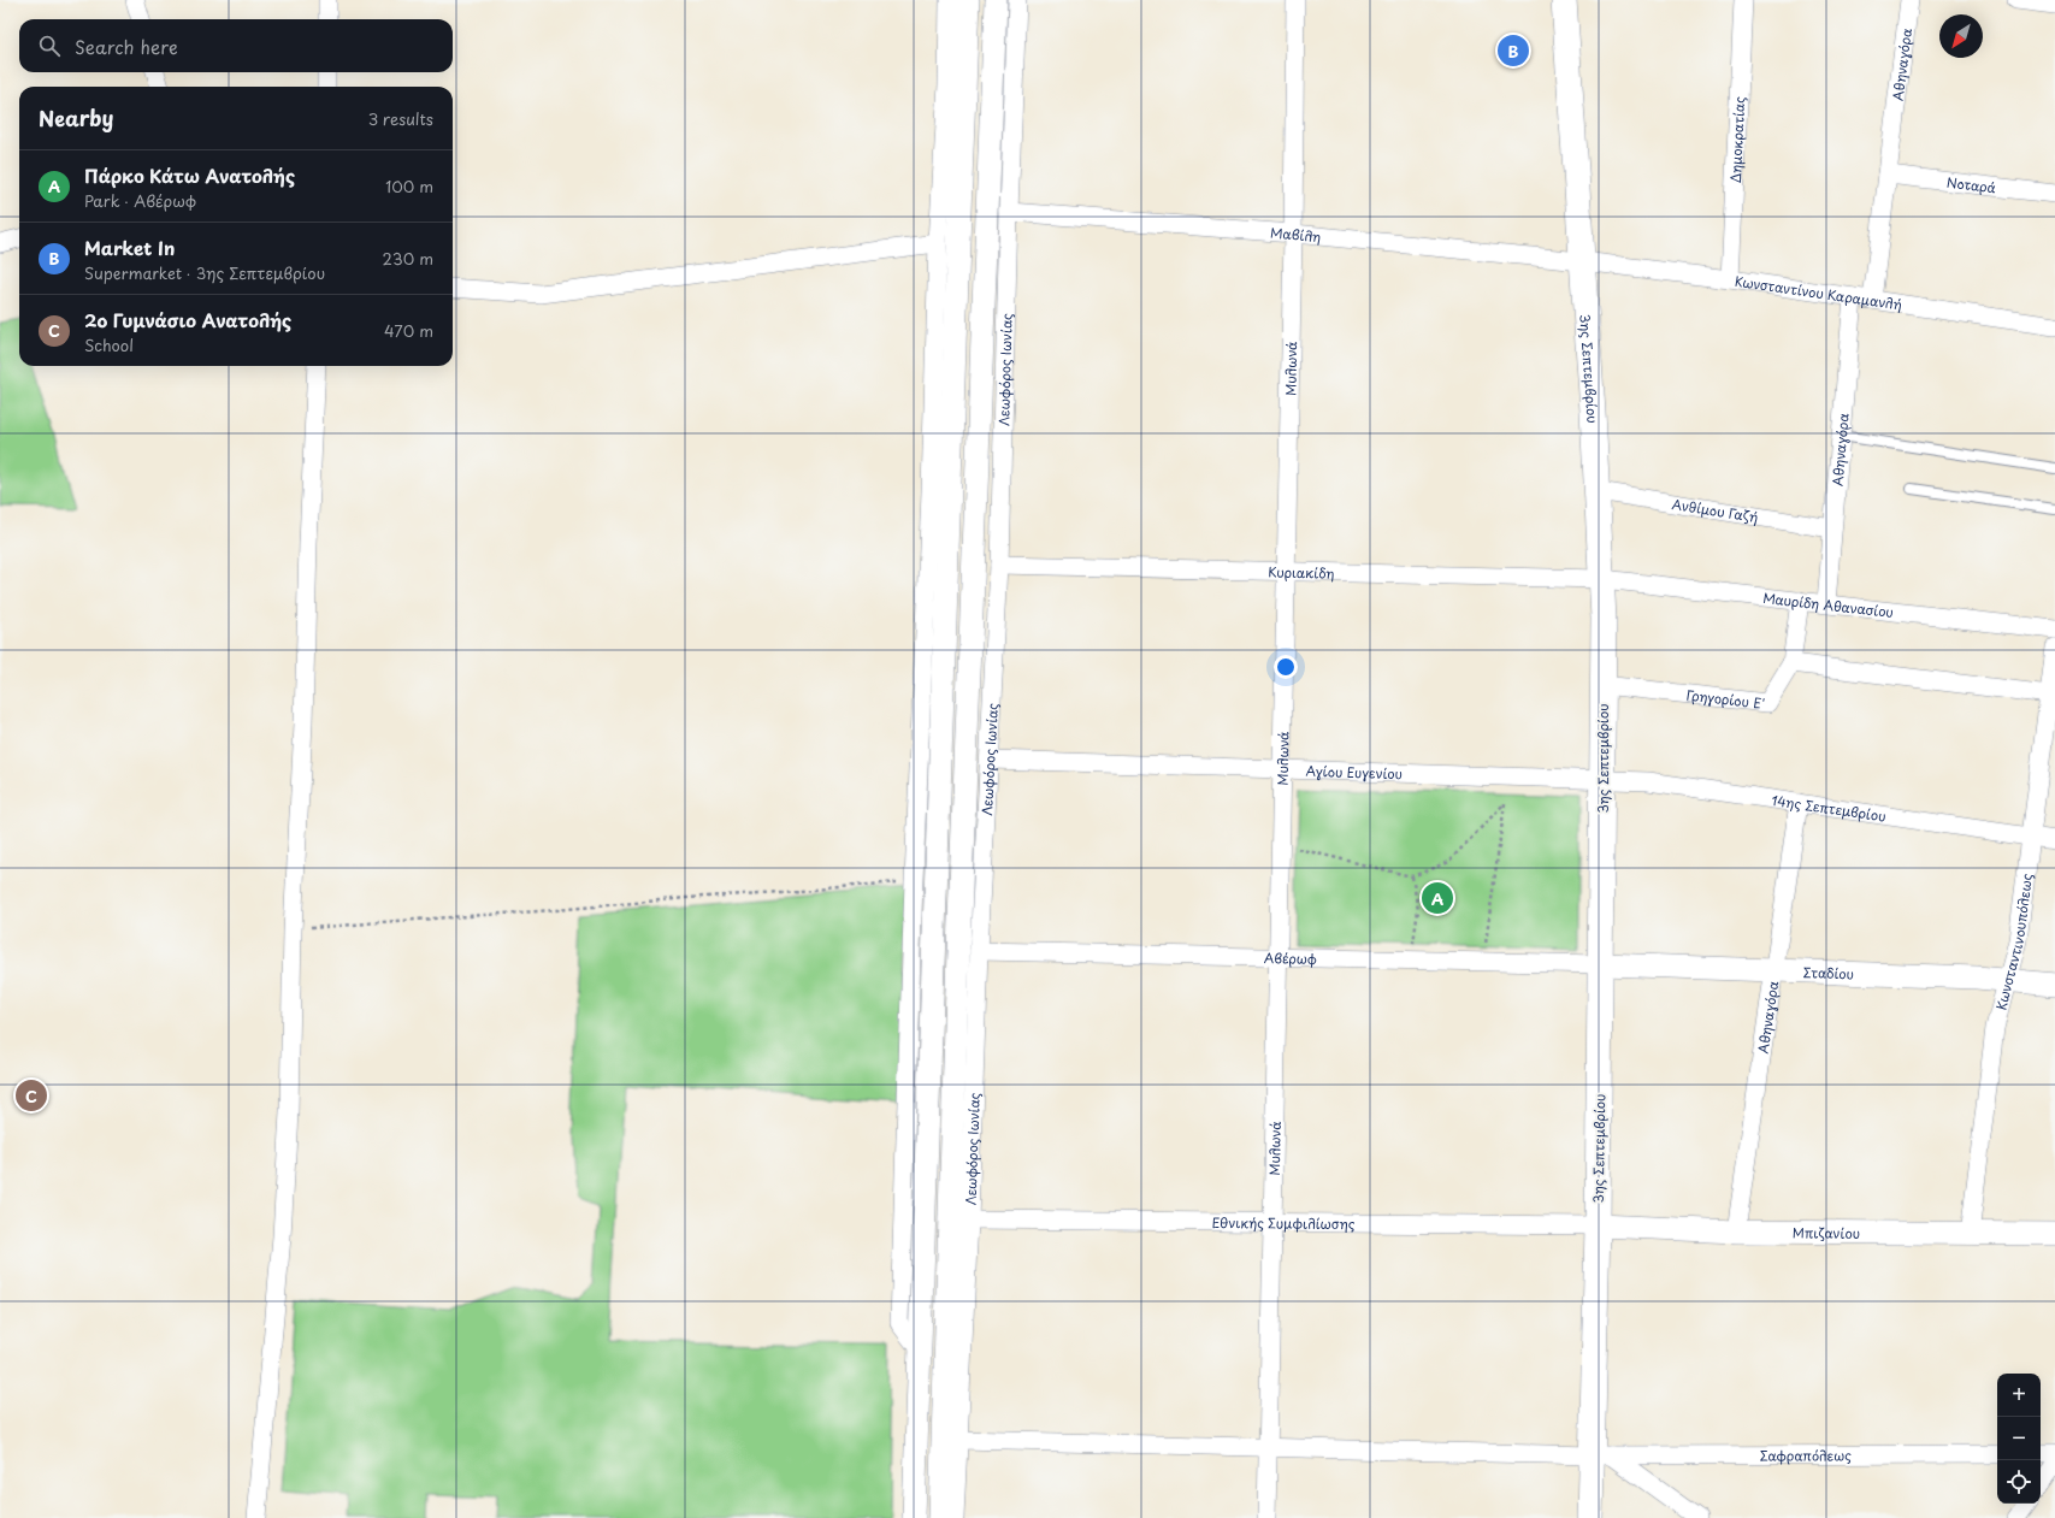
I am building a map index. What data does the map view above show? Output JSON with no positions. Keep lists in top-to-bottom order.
{
  "streets": {
    "main road": ["3ης Σεπτεμβρίου"],
    "street": [
      "Αθηναγόρα",
      "Δημοκρατίας",
      "Νοταρά",
      "Μαβίλη",
      "Κωνσταντίνου Καραμανλή",
      "Λεωφόρος Ιωνίας",
      "Μυλωνά",
      "Ανθίμου Γαζή",
      "Κυριακίδη",
      "Μαυρίδη Αθανασίου",
      "Γρηγορίου Ε'",
      "Αγίου Ευγενίου",
      "14ης Σεπτεμβρίου",
      "Κωνσταντινουπόλεως",
      "Αβέρωφ",
      "Σταδίου",
      "Εθνικής Συμφιλίωσης",
      "Μπιζανίου",
      "Σαφραπόλεως"
    ]
  },
  "crossings": [
    ["Αθηναγόρα", "Νοταρά"],
    ["Αθηναγόρα", "Κωνσταντίνου Καραμανλή"],
    ["Αθηναγόρα", "Ανθίμου Γαζή"],
    ["Αθηναγόρα", "Μαυρίδη Αθανασίου"],
    ["Αθηναγόρα", "14ης Σεπτεμβρίου"],
    ["Αθηναγόρα", "Σταδίου"],
    ["Αθηναγόρα", "Μπιζανίου"],
    ["Δημοκρατίας", "Κωνσταντίνου Καραμανλή"],
    ["Μαβίλη", "Κωνσταντίνου Καραμανλή"],
    ["Μαβίλη", "3ης Σεπτεμβρίου"],
    ["Μαβίλη", "Λεωφόρος Ιωνίας"],
    ["Μαβίλη", "Μυλωνά"],
    ["Κωνσταντίνου Καραμανλή", "3ης Σεπτεμβρίου"],
    ["3ης Σεπτεμβρίου", "Ανθίμου Γαζή"],
    ["3ης Σεπτεμβρίου", "Κυριακίδη"],
    ["3ης Σεπτεμβρίου", "Μαυρίδη Αθανασίου"],
    ["3ης Σεπτεμβρίου", "Γρηγορίου Ε'"],
    ["3ης Σεπτεμβρίου", "Αγίου Ευγενίου"],
    ["3ης Σεπτεμβρίου", "14ης Σεπτεμβρίου"],
    ["3ης Σεπτεμβρίου", "Αβέρωφ"],
    ["3ης Σεπτεμβρίου", "Σταδίου"],
    ["3ης Σεπτεμβρίου", "Εθνικής Συμφιλίωσης"],
    ["3ης Σεπτεμβρίου", "Μπιζανίου"],
    ["3ης Σεπτεμβρίου", "Σαφραπόλεως"],
    ["Λεωφόρος Ιωνίας", "Κυριακίδη"],
    ["Λεωφόρος Ιωνίας", "Αγίου Ευγενίου"],
    ["Λεωφόρος Ιωνίας", "Αβέρωφ"],
    ["Λεωφόρος Ιωνίας", "Εθνικής Συμφιλίωσης"],
    ["Λεωφόρος Ιωνίας", "Σαφραπόλεως"],
    ["Μυλωνά", "Κυριακίδη"],
    ["Μυλωνά", "Αγίου Ευγενίου"],
    ["Μυλωνά", "Αβέρωφ"],
    ["Μυλωνά", "Εθνικής Συμφιλίωσης"],
    ["Μυλωνά", "Σαφραπόλεως"],
    ["Κυριακίδη", "Μαυρίδη Αθανασίου"],
    ["Μαυρίδη Αθανασίου", "Γρηγορίου Ε'"],
    ["Αγίου Ευγενίου", "14ης Σεπτεμβρίου"],
    ["14ης Σεπτεμβρίου", "Κωνσταντινουπόλεως"],
    ["Κωνσταντινουπόλεως", "Σταδίου"],
    ["Κωνσταντινουπόλεως", "Μπιζανίου"],
    ["Αβέρωφ", "Σταδίου"],
    ["Εθνικής Συμφιλίωσης", "Μπιζανίου"]
  ],
  "north": "bottom left",
  "page": {
    "search": "Search here",
    "pins": ["B", "A", "C"],
    "heading": ["Nearby", "3 results"],
    "list": [
      {
        "mark": "A",
        "name": "Πάρκο Κάτω Ανατολής",
        "note": "Park · Αβέρωφ",
        "value": "100 m"
      },
      {
        "mark": "B",
        "name": "Market In",
        "note": "Supermarket · 3ης Σεπτεμβρίου",
        "value": "230 m"
      },
      {
        "mark": "C",
        "name": "2ο Γυμνάσιο Ανατολής",
        "note": "School",
        "value": "470 m"
      }
    ],
    "map_buttons": ["+", "−"]
  }
}
